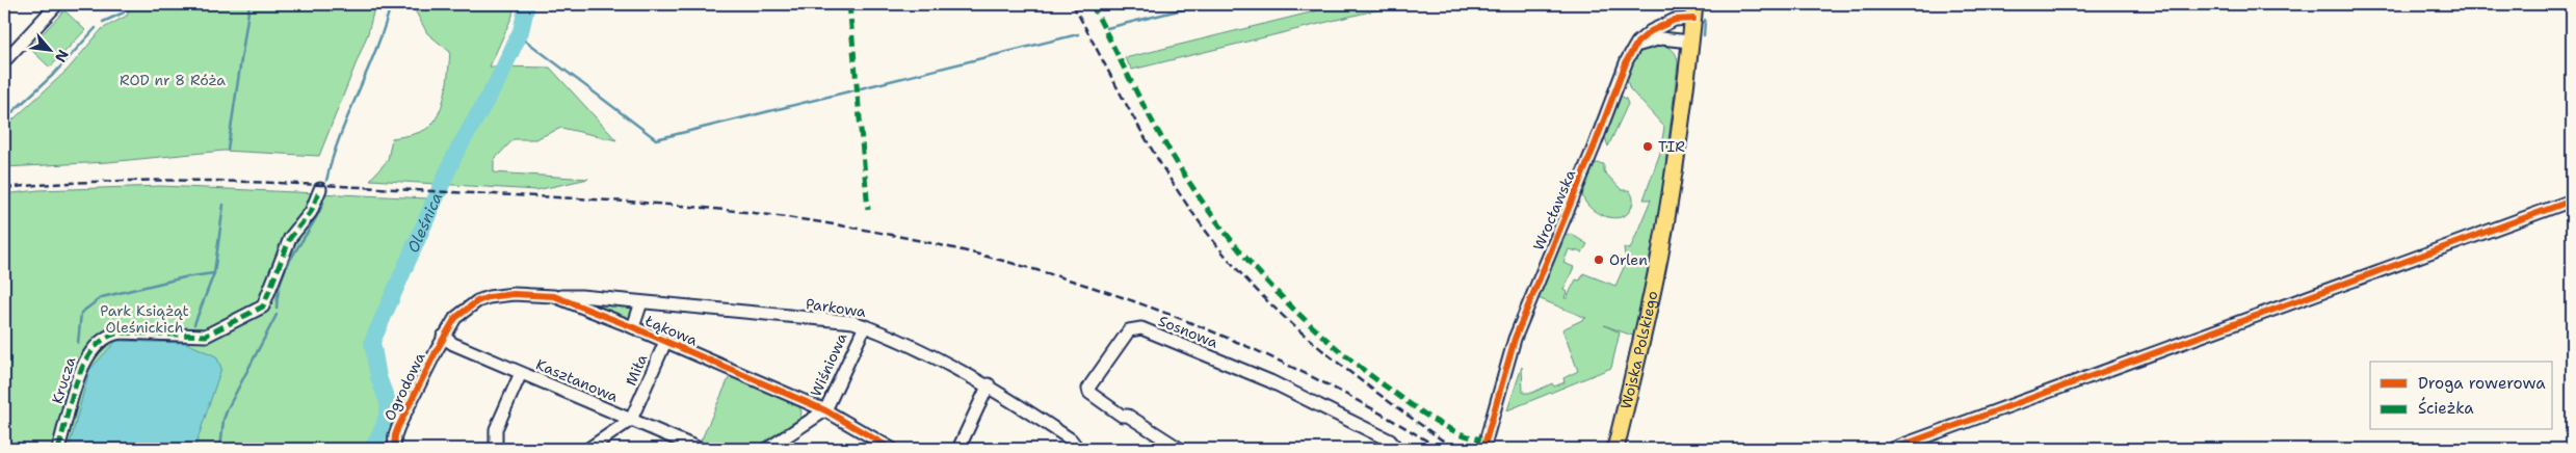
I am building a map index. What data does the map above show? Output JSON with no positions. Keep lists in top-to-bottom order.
{
  "streets": {
    "main road": ["Wojska Polskiego"],
    "street": [
      "Wrocławska",
      "Parkowa",
      "Łąkowa",
      "Sosnowa",
      "Wiśniowa",
      "Miła",
      "Krucza",
      "Kasztanowa",
      "Ogrodowa"
    ]
  },
  "crossings": [
    ["Wrocławska", "Wojska Polskiego"],
    ["Parkowa", "Łąkowa"],
    ["Parkowa", "Wiśniowa"],
    ["Łąkowa", "Wiśniowa"],
    ["Łąkowa", "Miła"],
    ["Łąkowa", "Kasztanowa"],
    ["Łąkowa", "Ogrodowa"],
    ["Miła", "Kasztanowa"],
    ["Kasztanowa", "Ogrodowa"]
  ],
  "water": ["Oleśnica"],
  "parks": ["ROD nr 8 Róża", "Park Książąt Oleśnickich"],
  "places": ["TIR", "Orlen"],
  "legend": ["Droga rowerowa", "Ścieżka"],
  "north": "bottom right"
}
